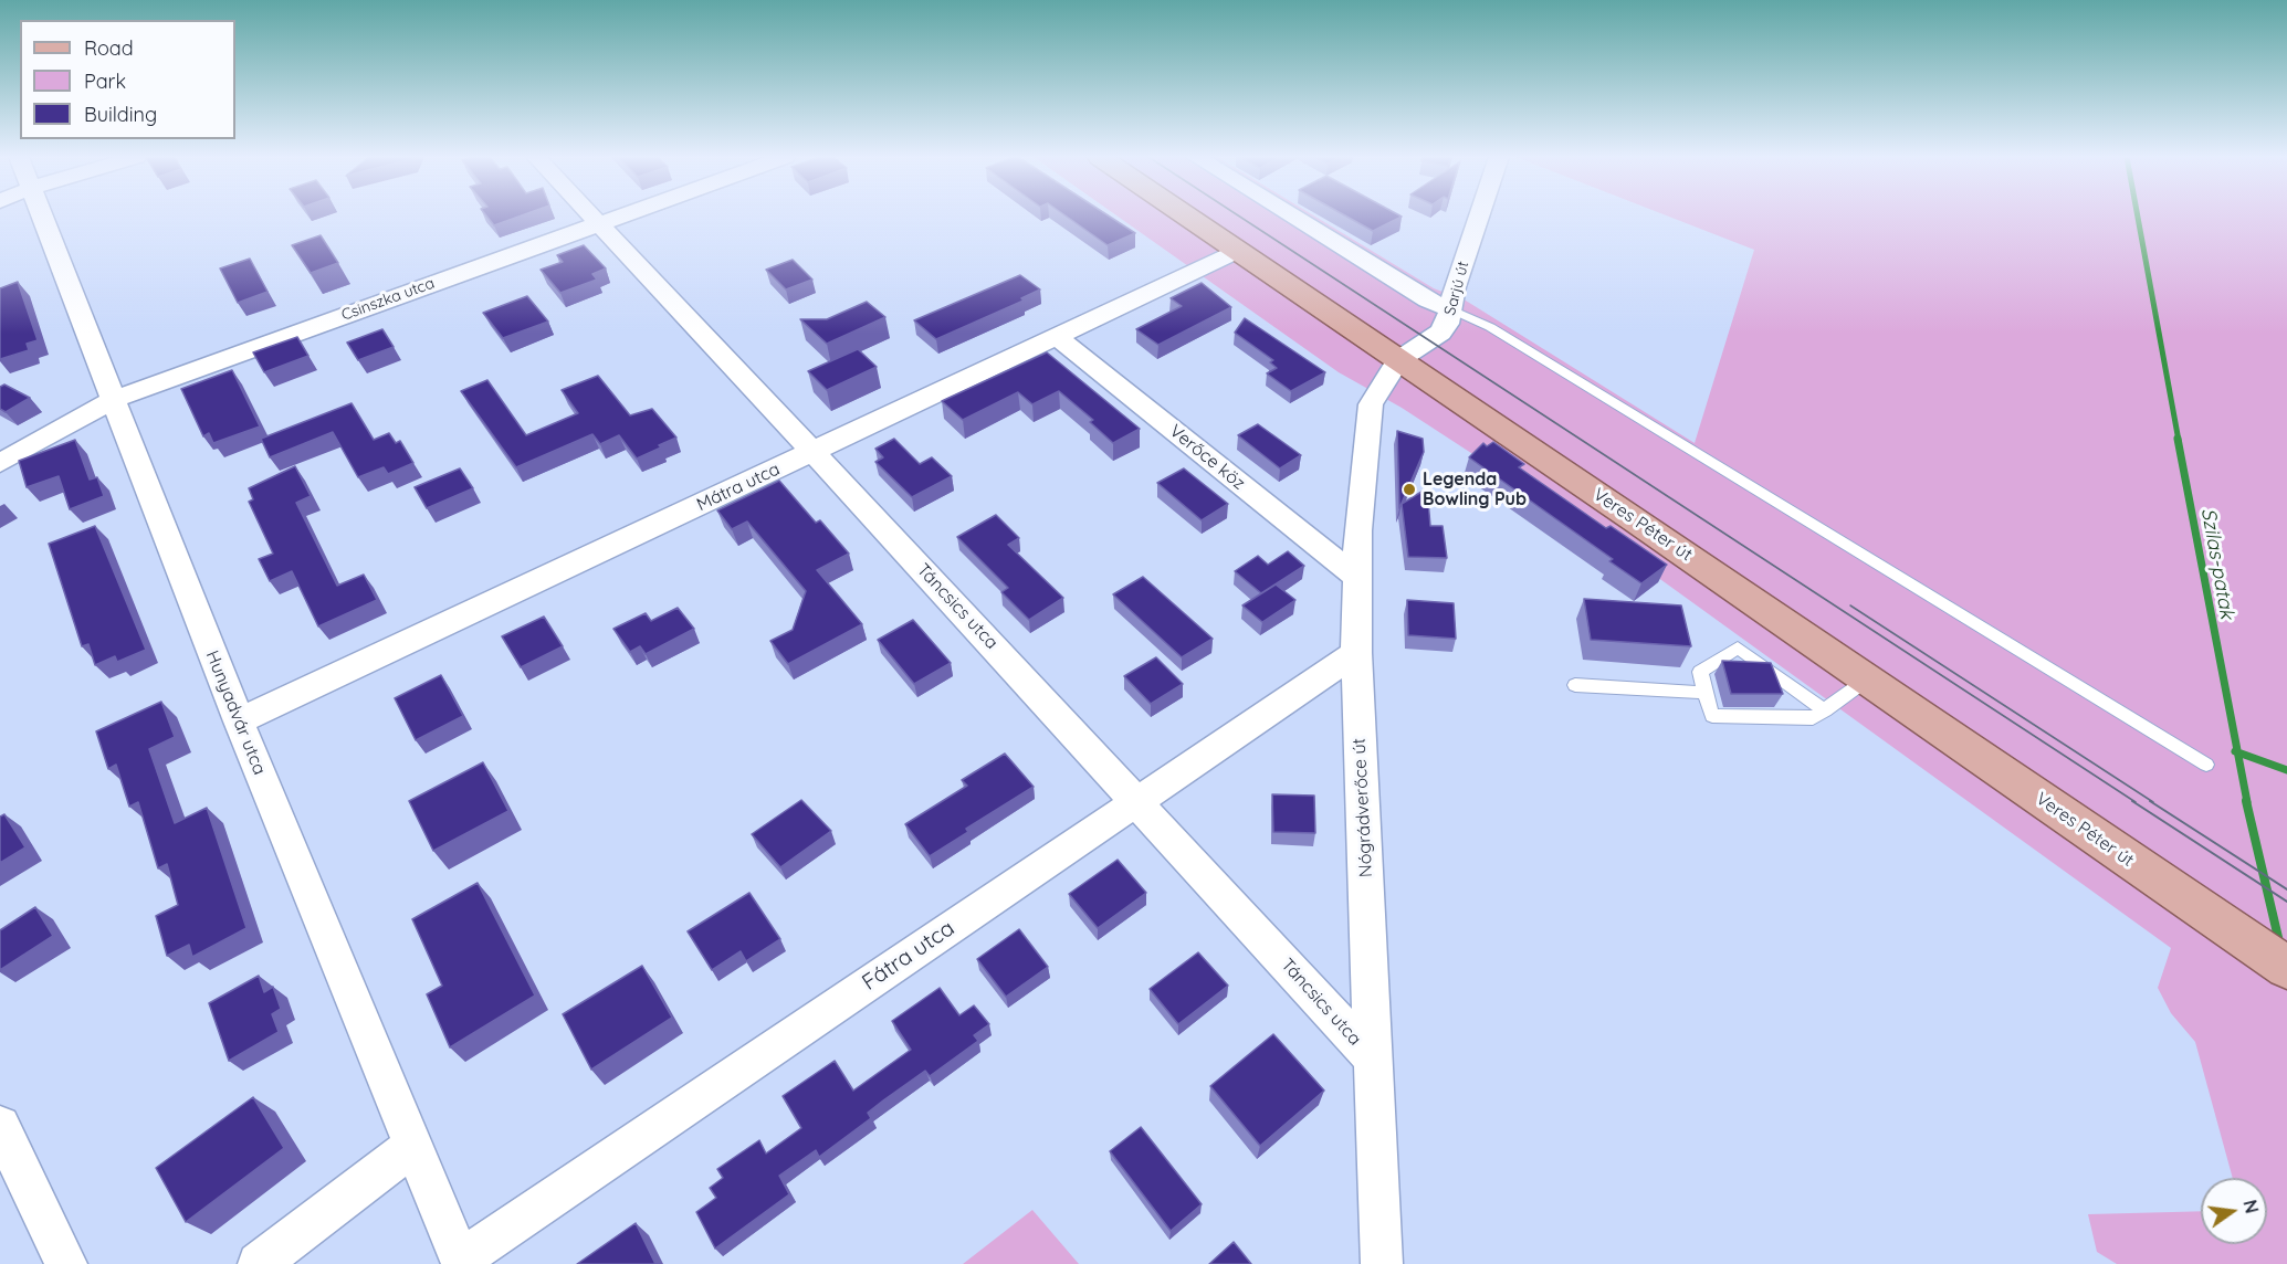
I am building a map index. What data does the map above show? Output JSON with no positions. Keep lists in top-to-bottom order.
{
  "streets": {
    "main road": ["Veres Péter út"],
    "street": [
      "Sarjú út",
      "Csinszka utca",
      "Verőce köz",
      "Mátra utca",
      "Táncsics utca",
      "Hunyadvár utca",
      "Nógrádverőce út",
      "Fátra utca"
    ]
  },
  "crossings": [
    ["Sarjú út", "Veres Péter út"],
    ["Sarjú út", "Nógrádverőce út"],
    ["Csinszka utca", "Táncsics utca"],
    ["Csinszka utca", "Hunyadvár utca"],
    ["Verőce köz", "Mátra utca"],
    ["Verőce köz", "Nógrádverőce út"],
    ["Mátra utca", "Veres Péter út"],
    ["Mátra utca", "Táncsics utca"],
    ["Mátra utca", "Hunyadvár utca"],
    ["Veres Péter út", "Nógrádverőce út"],
    ["Táncsics utca", "Nógrádverőce út"],
    ["Táncsics utca", "Fátra utca"],
    ["Hunyadvár utca", "Fátra utca"],
    ["Nógrádverőce út", "Fátra utca"]
  ],
  "water": ["Szilas-patak"],
  "places": ["Legenda Bowling Pub"],
  "legend": ["Road", "Park", "Building"],
  "north": "right"
}
